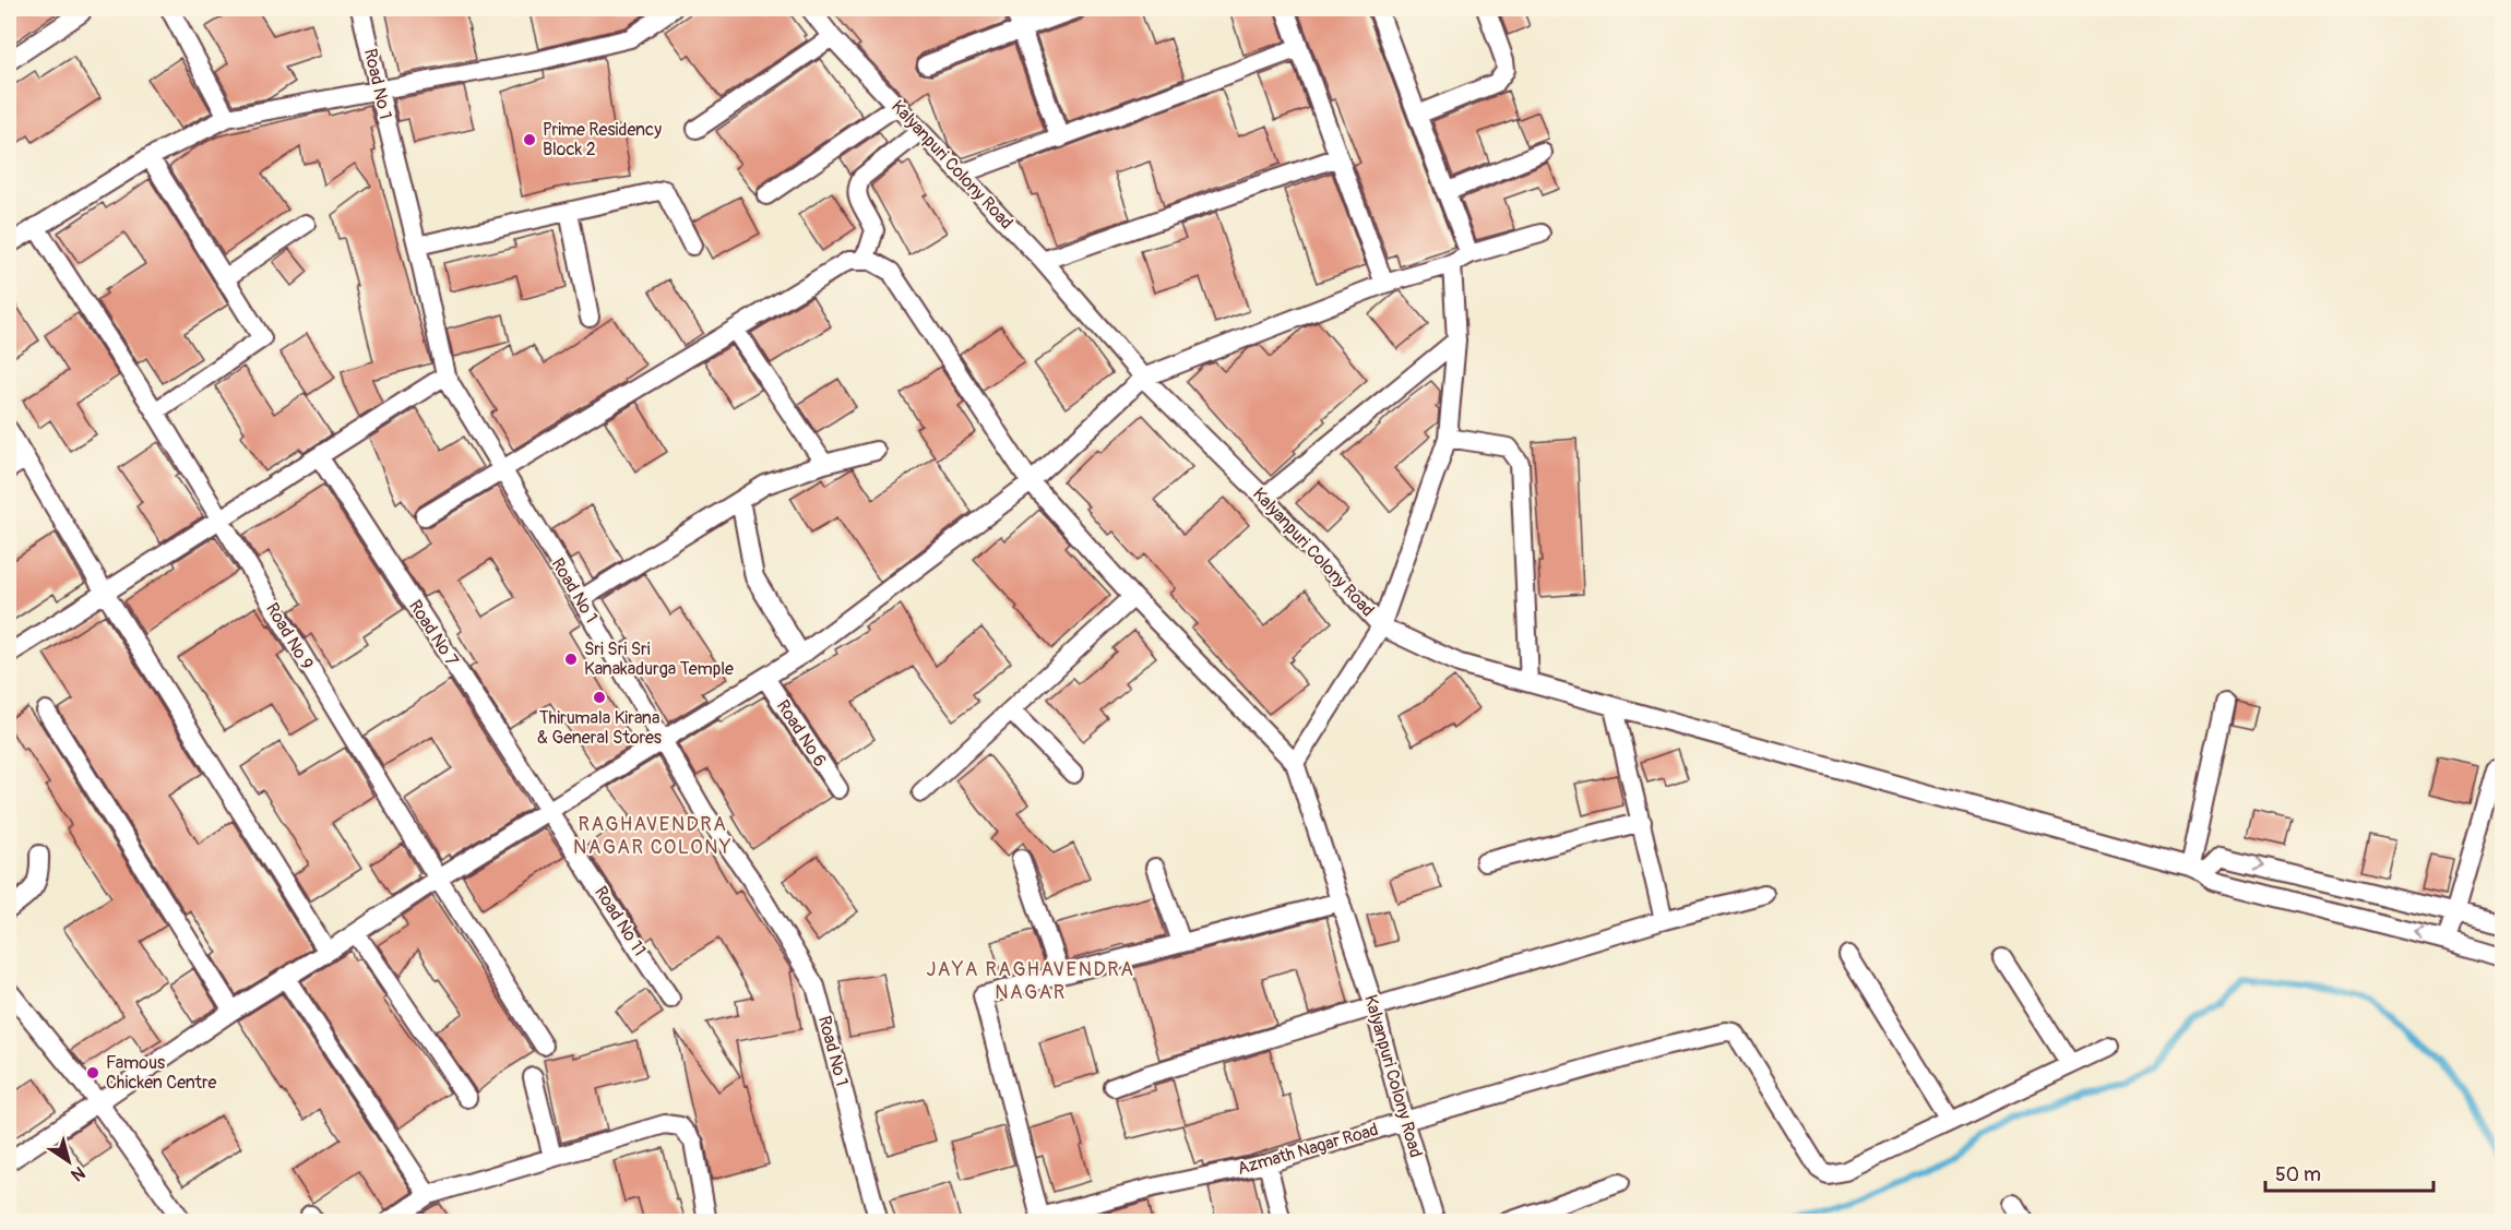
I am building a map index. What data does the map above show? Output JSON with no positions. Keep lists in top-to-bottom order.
{
  "streets": {
    "street": [
      "Road No 1",
      "Kalyanpuri Colony Road",
      "Road No 7",
      "Road No 9",
      "Road No 6",
      "Road No 11",
      "Azmath Nagar Road"
    ]
  },
  "crossings": [
    ["Kalyanpuri Colony Road", "Azmath Nagar Road"],
    ["Road No 7", "Road No 11"]
  ],
  "districts": ["RAGHAVENDRA NAGAR COLONY", "JAYA RAGHAVENDRA NAGAR"],
  "places": [
    "Prime Residency Block 2",
    "Sri Sri Sri Kanakadurga Temple",
    "Thirumala Kirana & General Stores",
    "Famous Chicken Centre"
  ],
  "scale_bar": "50 m",
  "north": "bottom right"
}
